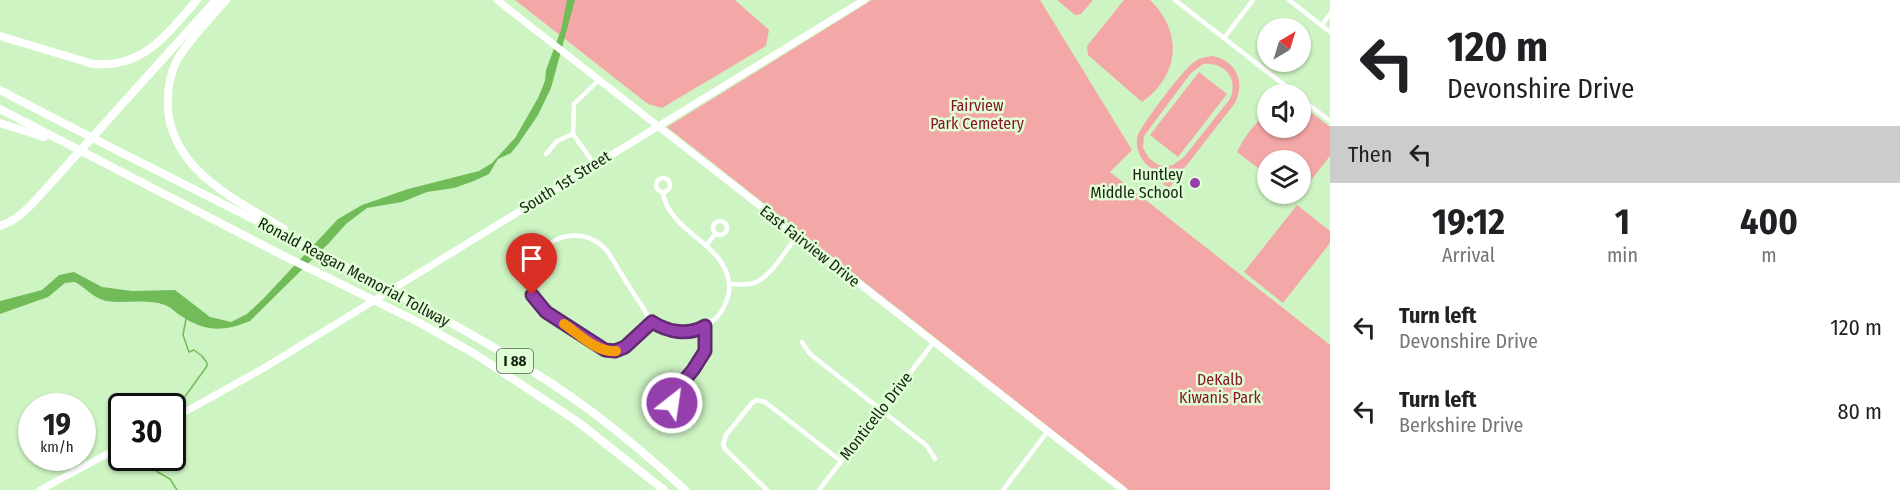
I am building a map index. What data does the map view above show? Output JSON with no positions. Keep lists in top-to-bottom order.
{
  "streets": {
    "highway": ["Ronald Reagan Memorial Tollway", "I 88"],
    "street": ["South 1st Street", "East Fairview Drive", "Monticello Drive"]
  },
  "crossings": [
    ["South 1st Street", "East Fairview Drive"],
    ["East Fairview Drive", "Monticello Drive"]
  ],
  "parks": ["Fairview Park Cemetery", "DeKalb Kiwanis Park"],
  "places": ["Huntley Middle School"],
  "north": "top right",
  "page": {
    "turn": ["120 m", "Devonshire Drive"],
    "then": "Then",
    "eta": [
      "19:12",
      "Arrival",
      "1",
      "min",
      "400",
      "m"
    ],
    "list": [
      {
        "name": "Turn left",
        "note": "Devonshire Drive",
        "value": "120 m"
      },
      {
        "name": "Turn left",
        "note": "Berkshire Drive",
        "value": "80 m"
      }
    ],
    "speed": "19 km/h",
    "limit": "30"
  }
}
